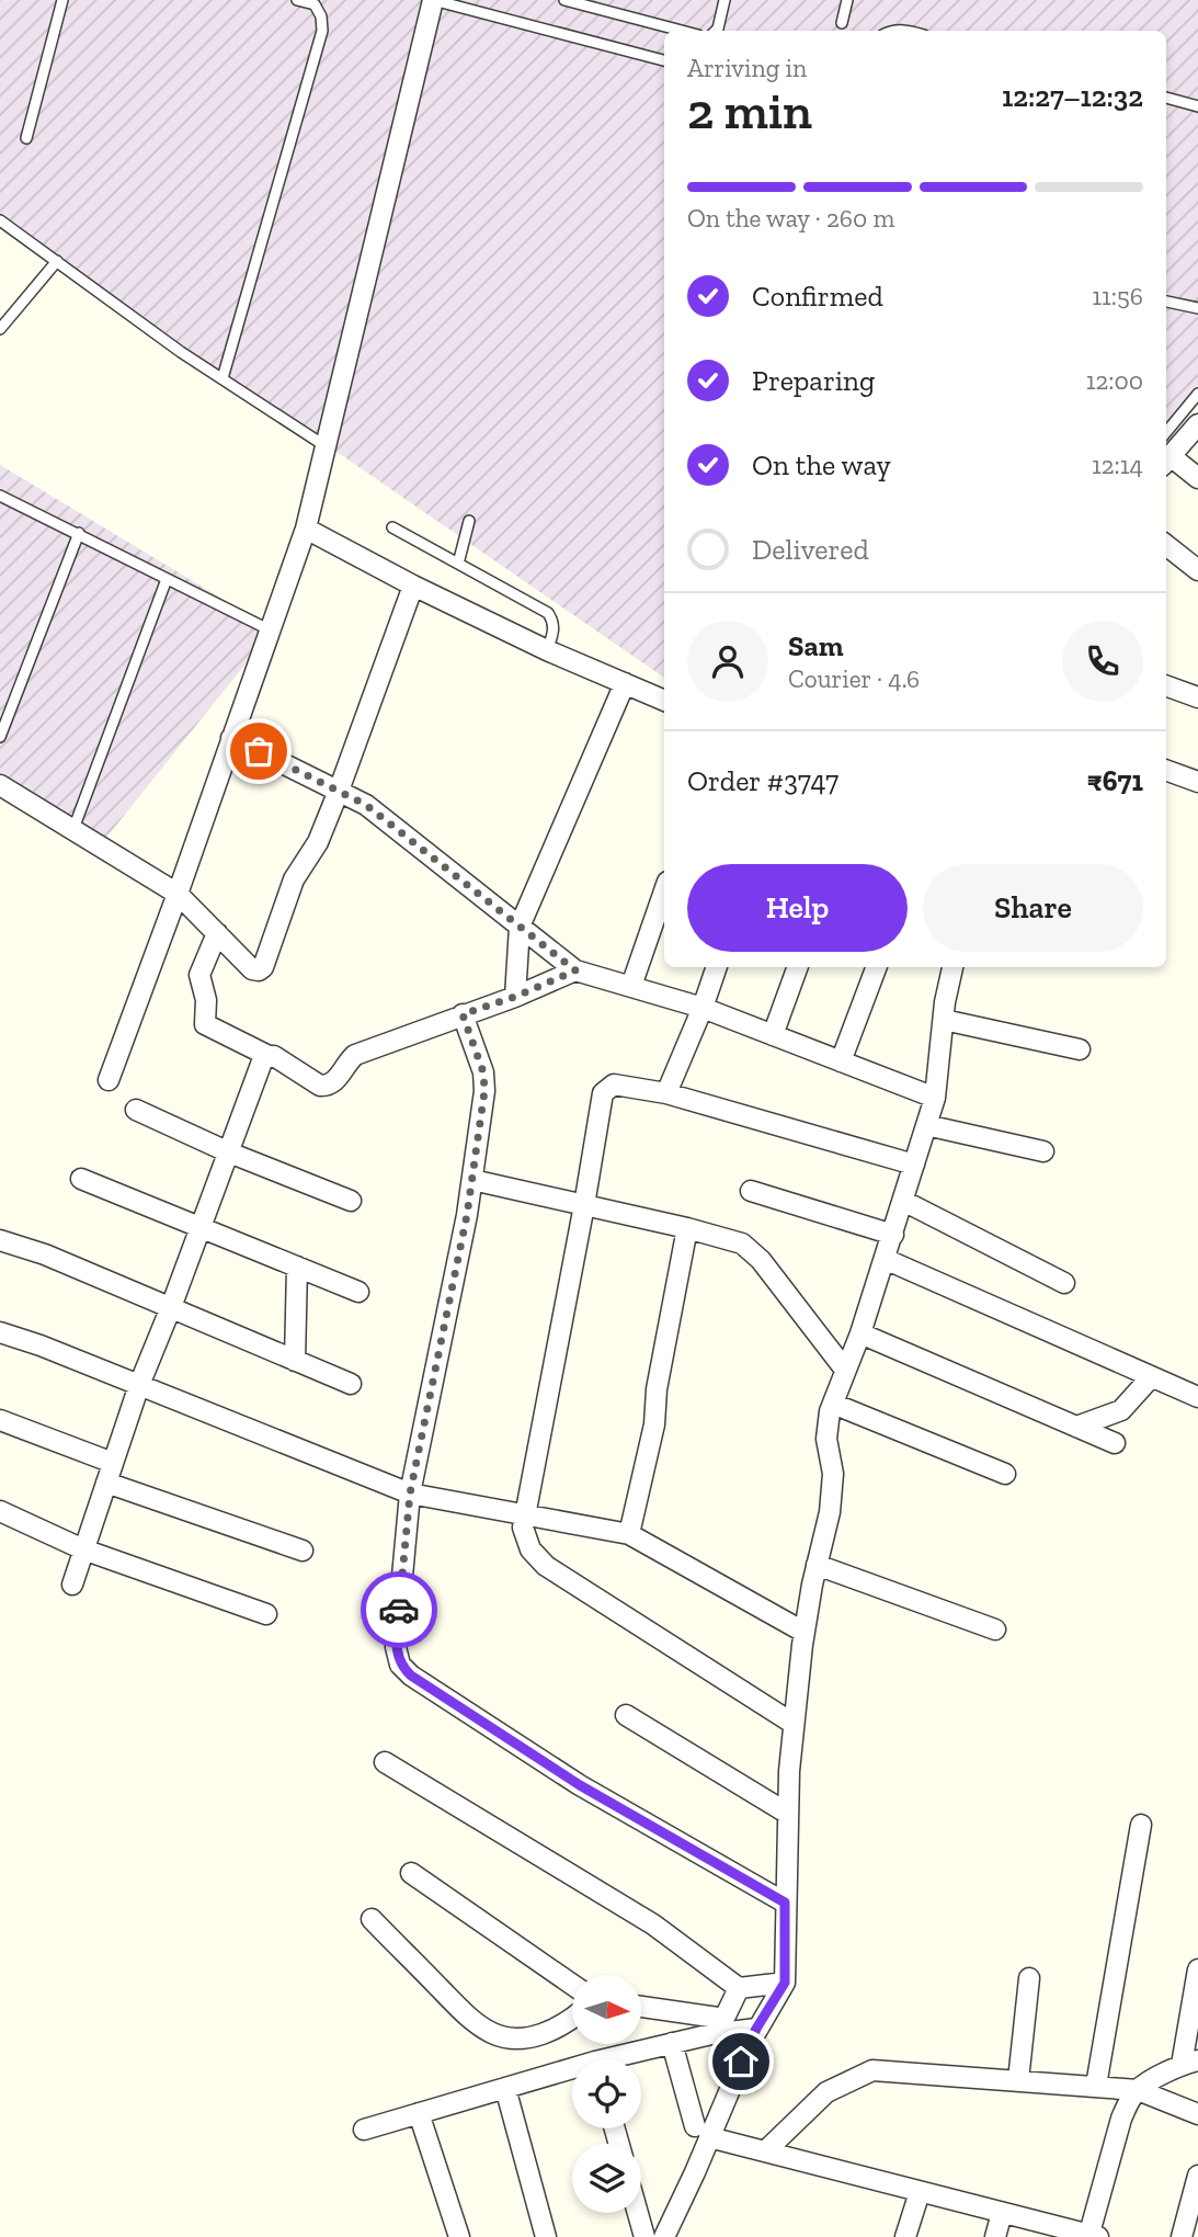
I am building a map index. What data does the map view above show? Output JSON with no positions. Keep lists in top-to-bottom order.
{
  "north": "right",
  "page": {
    "heading": ["2 min", "Arriving in", "12:27–12:32"],
    "panel": [
      "Sam",
      "Courier · 4.6",
      "Order #3747",
      "₹671"
    ],
    "bar": "On the way · 260 m",
    "list": [
      ["Confirmed", "11:56"],
      ["Preparing", "12:00"],
      ["On the way", "12:14"],
      "Delivered"
    ],
    "buttons": ["Help", "Share"]
  }
}
